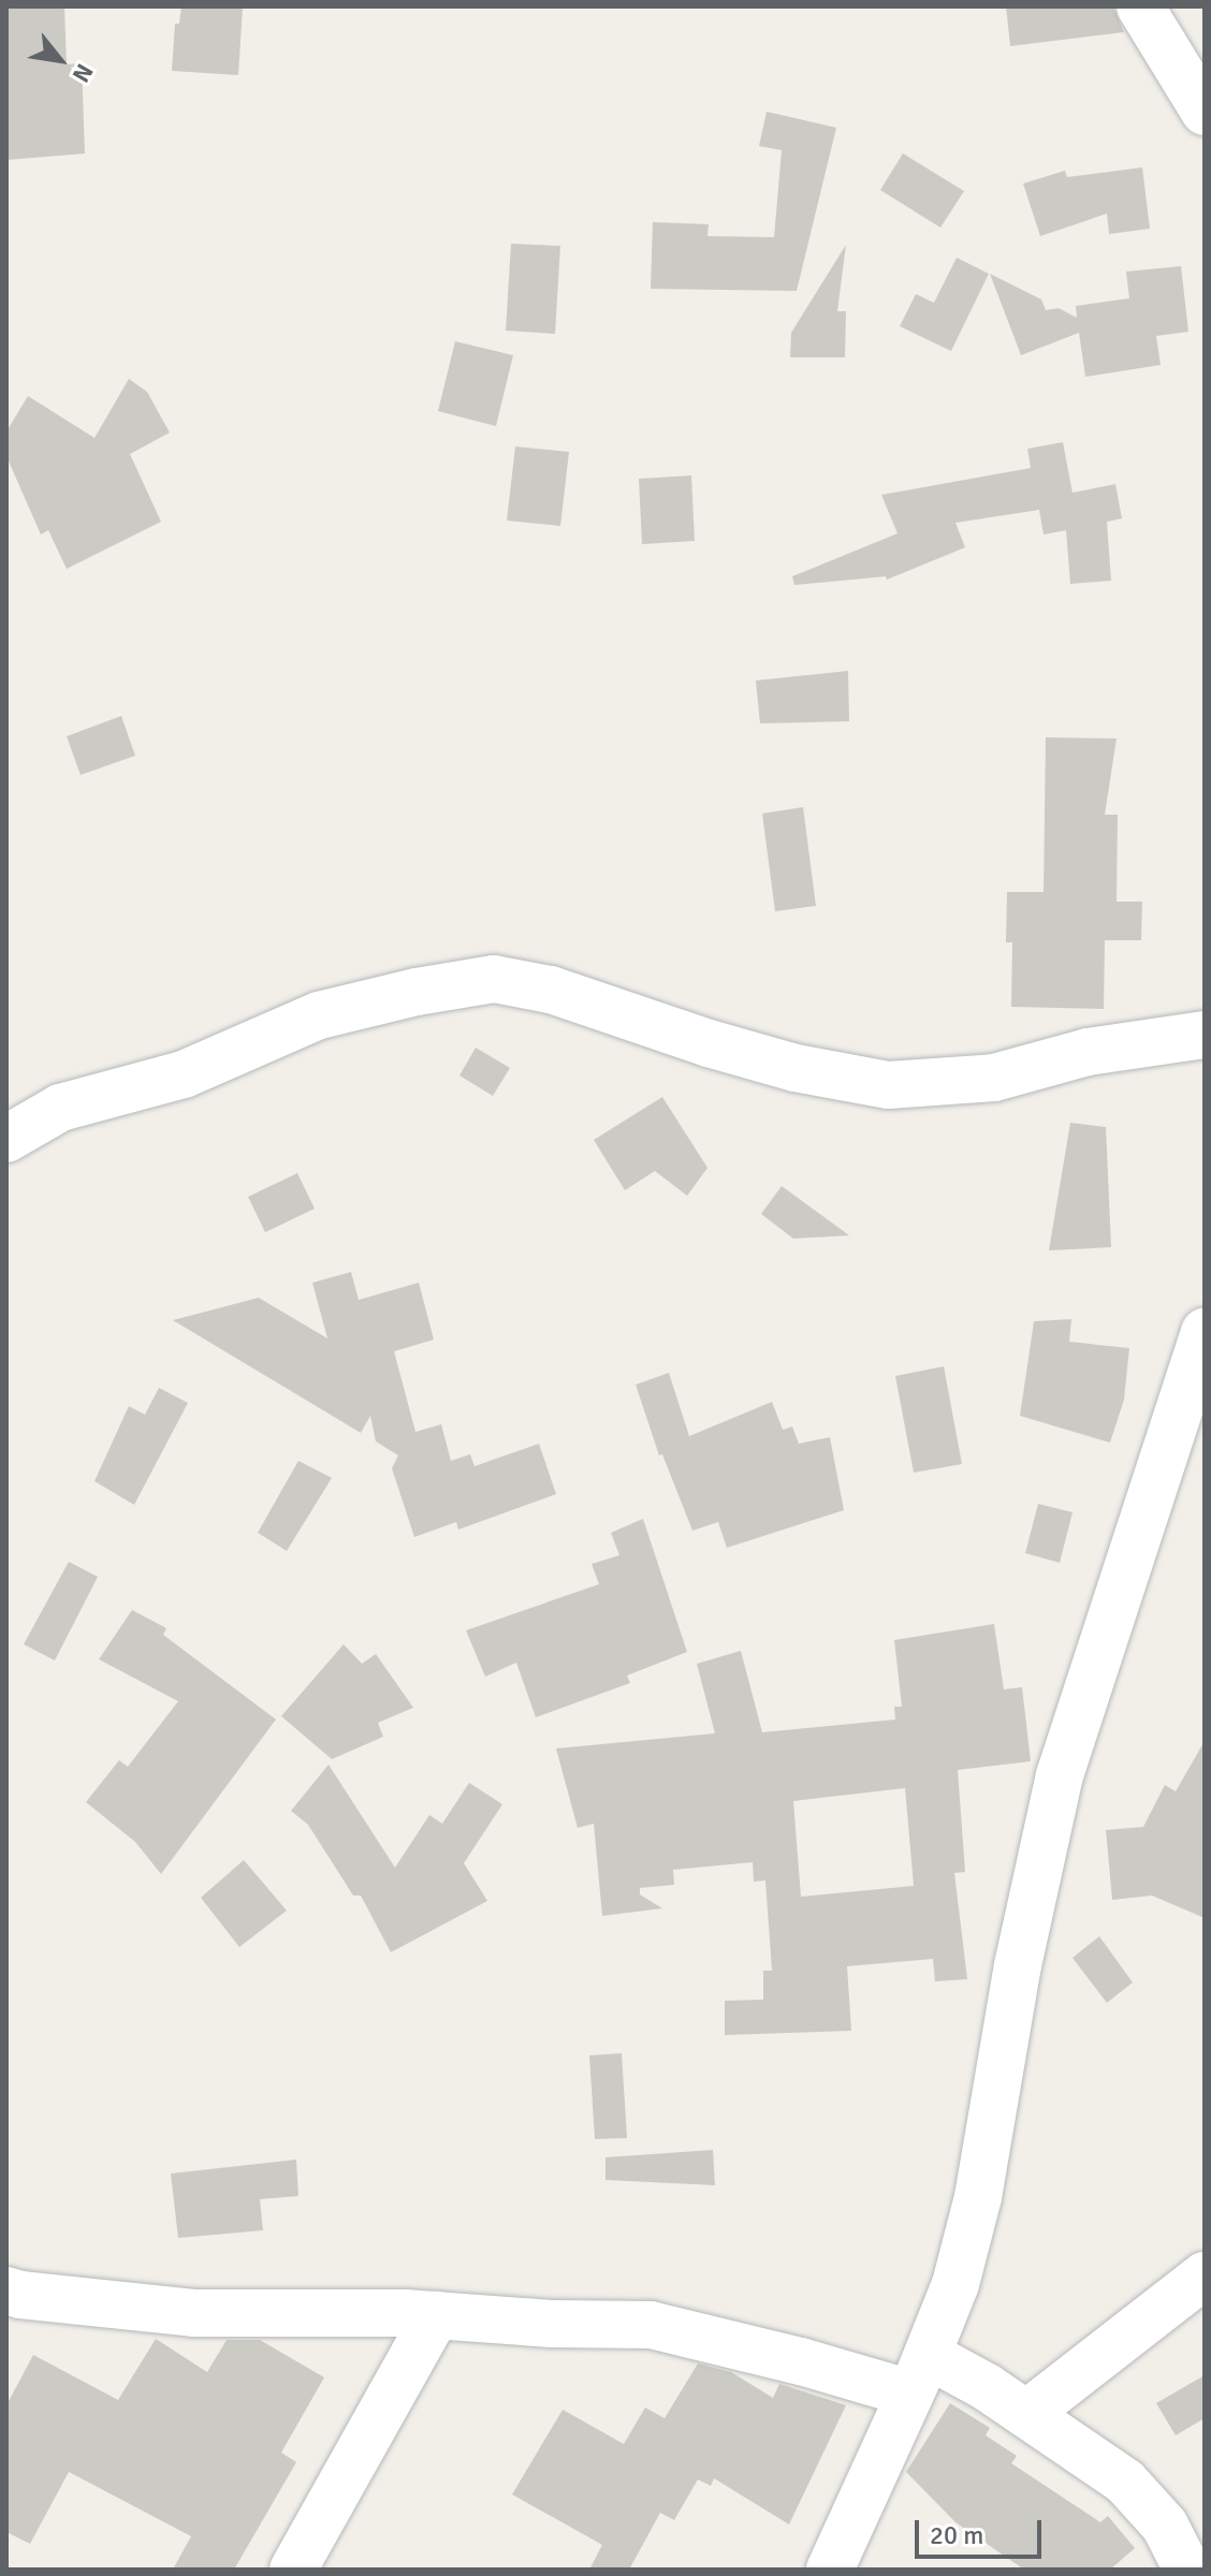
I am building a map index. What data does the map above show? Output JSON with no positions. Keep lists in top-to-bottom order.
{
  "scale_bar": "20 m",
  "north": "bottom right"
}
